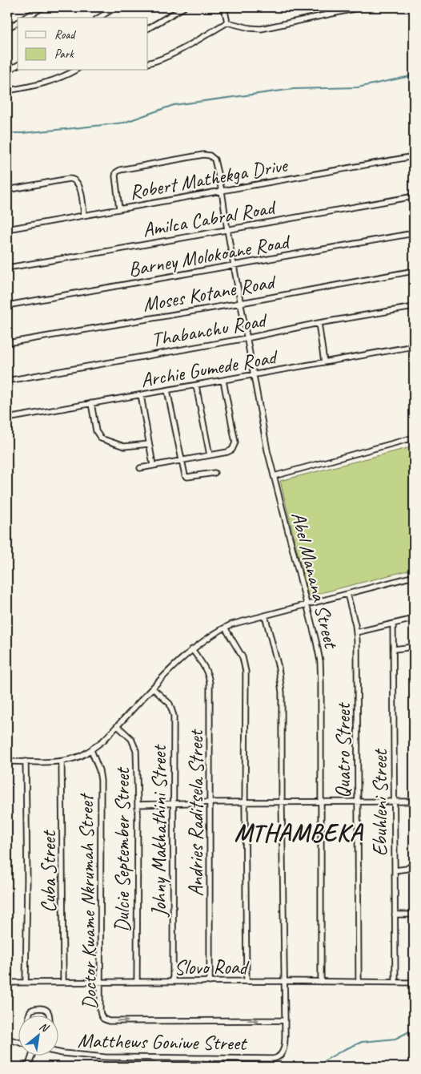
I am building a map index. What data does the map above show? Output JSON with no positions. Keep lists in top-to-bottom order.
{
  "streets": {
    "street": [
      "Robert Mathekga Drive",
      "Amilca Cabral Road",
      "Barney Molokoane Road",
      "Moses Kotane Road",
      "Thabanchu Road",
      "Archie Gumede Road",
      "Abel Manana Street",
      "Quatro Street",
      "Ebuhleni Street",
      "Andries Raditsela Street",
      "Johny Makhathini Street",
      "Dulcie September Street",
      "Cuba Street",
      "Doctor Kwame Nkrumah Street",
      "Slovo Road",
      "Matthews Goniwe Street"
    ]
  },
  "crossings": [
    ["Robert Mathekga Drive", "Abel Manana Street"],
    ["Amilca Cabral Road", "Abel Manana Street"],
    ["Barney Molokoane Road", "Abel Manana Street"],
    ["Moses Kotane Road", "Abel Manana Street"],
    ["Thabanchu Road", "Abel Manana Street"],
    ["Archie Gumede Road", "Abel Manana Street"],
    ["Abel Manana Street", "Slovo Road"],
    ["Quatro Street", "Slovo Road"],
    ["Ebuhleni Street", "Slovo Road"],
    ["Andries Raditsela Street", "Slovo Road"],
    ["Johny Makhathini Street", "Slovo Road"],
    ["Dulcie September Street", "Slovo Road"],
    ["Cuba Street", "Slovo Road"],
    ["Doctor Kwame Nkrumah Street", "Slovo Road"],
    ["Doctor Kwame Nkrumah Street", "Matthews Goniwe Street"]
  ],
  "one_way": ["Doctor Kwame Nkrumah Street"],
  "districts": ["MTHAMBEKA"],
  "legend": ["Road", "Park"],
  "north": "top right"
}
